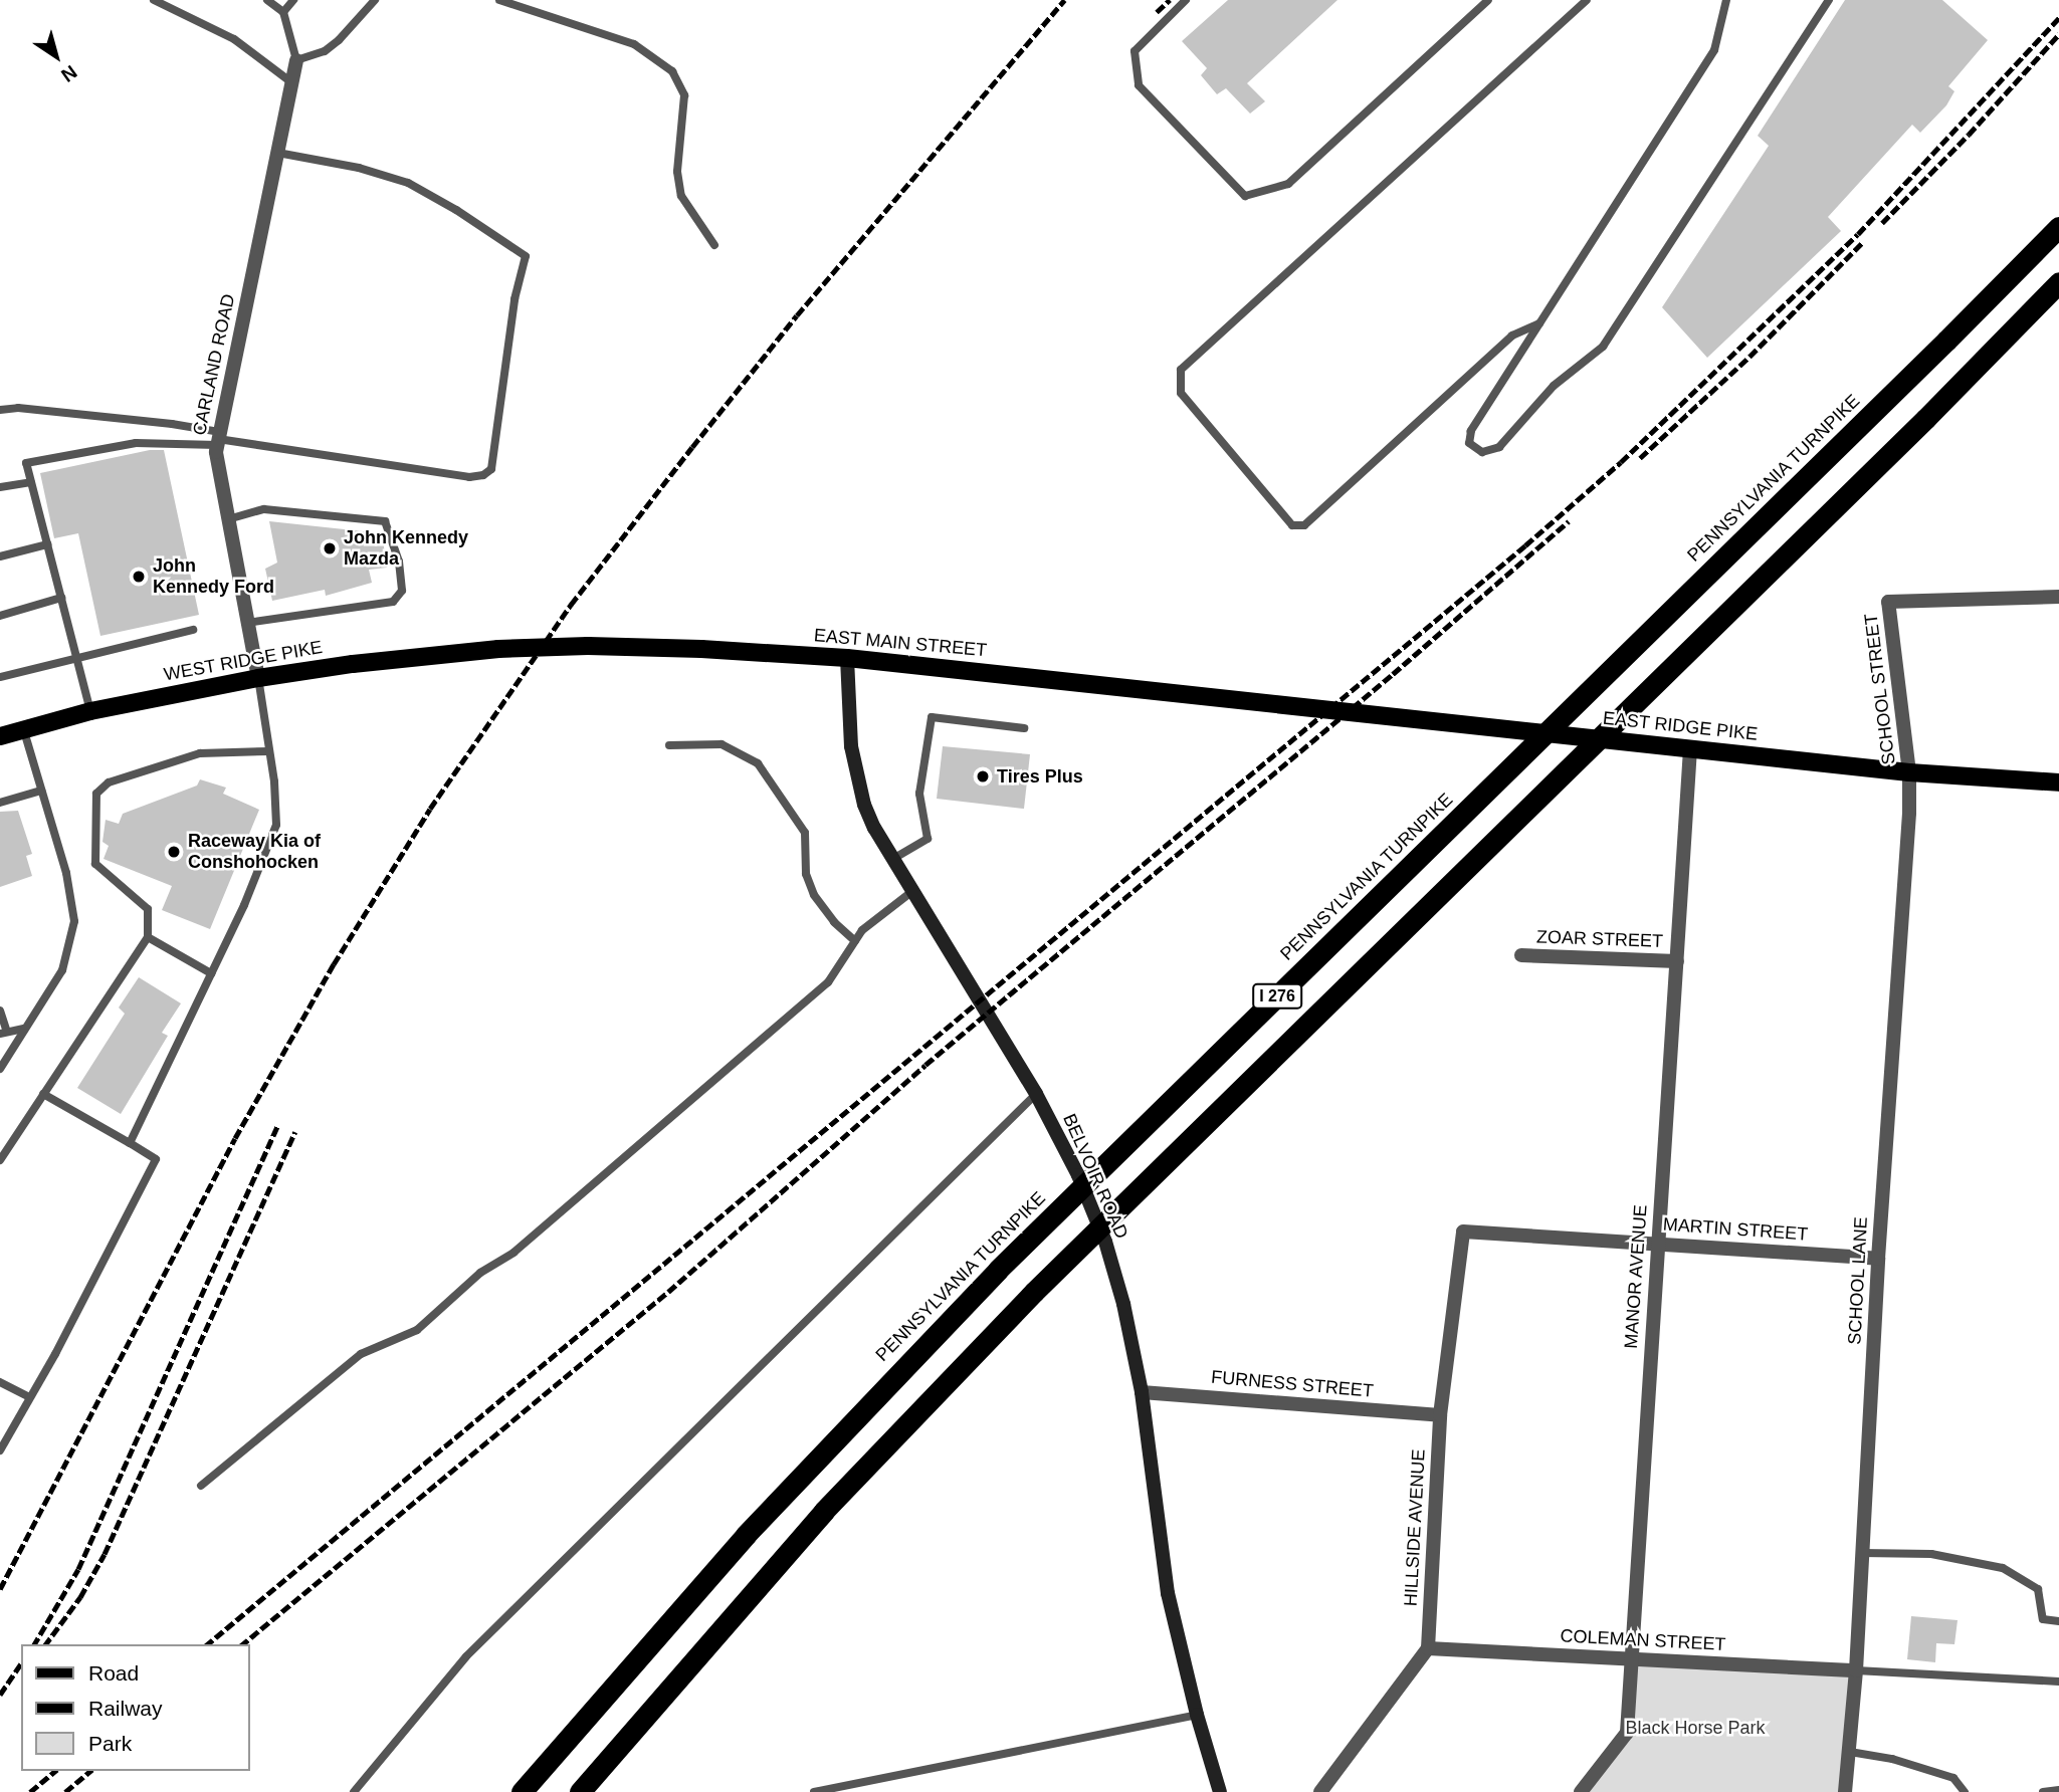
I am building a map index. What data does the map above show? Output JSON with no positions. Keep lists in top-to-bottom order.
{
  "streets": {
    "highway": ["PENNSYLVANIA TURNPIKE", "I 276"],
    "main road": ["EAST MAIN STREET", "WEST RIDGE PIKE", "EAST RIDGE PIKE"],
    "street": [
      "CARLAND ROAD",
      "SCHOOL STREET",
      "ZOAR STREET",
      "BELVOIR ROAD",
      "MARTIN STREET",
      "MANOR AVENUE",
      "SCHOOL LANE",
      "FURNESS STREET",
      "HILLSIDE AVENUE",
      "COLEMAN STREET"
    ]
  },
  "crossings": [
    ["CARLAND ROAD", "WEST RIDGE PIKE"],
    ["EAST MAIN STREET", "WEST RIDGE PIKE"],
    ["EAST MAIN STREET", "EAST RIDGE PIKE"],
    ["EAST MAIN STREET", "BELVOIR ROAD"],
    ["SCHOOL STREET", "EAST RIDGE PIKE"],
    ["SCHOOL STREET", "SCHOOL LANE"],
    ["EAST RIDGE PIKE", "MANOR AVENUE"],
    ["EAST RIDGE PIKE", "SCHOOL LANE"],
    ["ZOAR STREET", "MANOR AVENUE"],
    ["BELVOIR ROAD", "FURNESS STREET"],
    ["MARTIN STREET", "MANOR AVENUE"],
    ["MARTIN STREET", "SCHOOL LANE"],
    ["MARTIN STREET", "HILLSIDE AVENUE"],
    ["MANOR AVENUE", "COLEMAN STREET"],
    ["SCHOOL LANE", "COLEMAN STREET"],
    ["FURNESS STREET", "HILLSIDE AVENUE"],
    ["HILLSIDE AVENUE", "COLEMAN STREET"]
  ],
  "parks": ["Black Horse Park"],
  "places": [
    "John Kennedy Mazda",
    "John Kennedy Ford",
    "Tires Plus",
    "Raceway Kia of Conshohocken"
  ],
  "legend": ["Road", "Railway", "Park"],
  "north": "bottom right"
}
